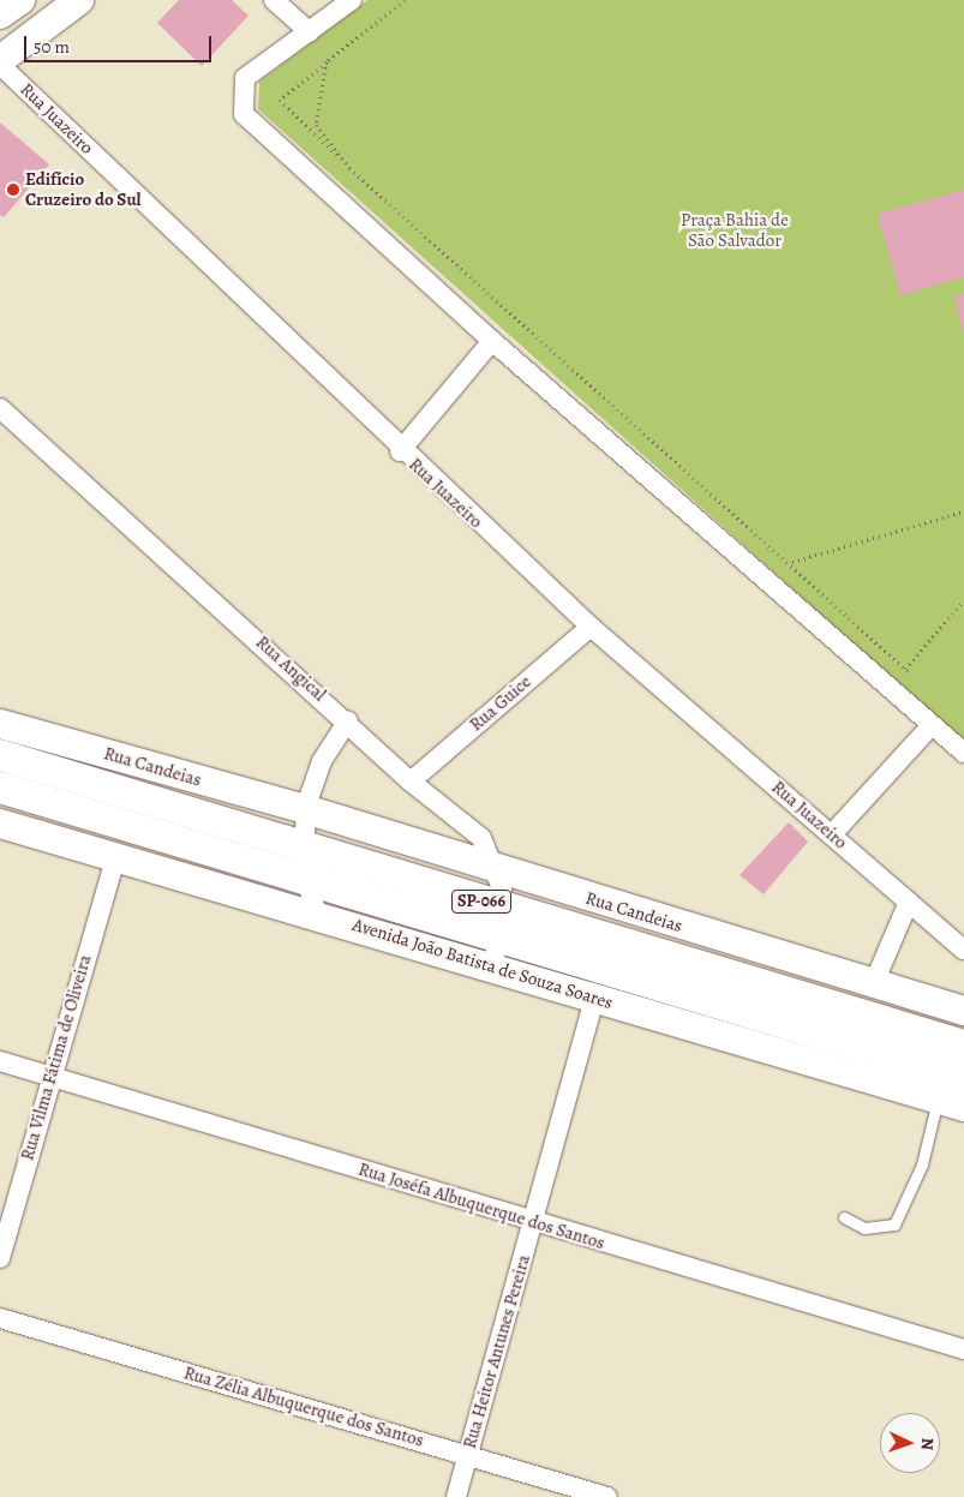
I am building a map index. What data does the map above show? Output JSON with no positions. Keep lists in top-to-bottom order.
{
  "streets": {
    "main road": ["Rua Candeias", "SP-066", "Avenida João Batista de Souza Soares"],
    "street": [
      "Rua Juazeiro",
      "Rua Angical",
      "Rua Guice",
      "Rua Vilma Fátima de Oliveira",
      "Rua Joséfa Albuquerque dos Santos",
      "Rua Heitor Antunes Pereira",
      "Rua Zélia Albuquerque dos Santos"
    ]
  },
  "crossings": [
    ["Rua Juazeiro", "Rua Guice"],
    ["Rua Angical", "Rua Guice"],
    ["Rua Angical", "Rua Candeias"],
    ["Rua Angical", "SP-066"],
    ["Rua Angical", "Avenida João Batista de Souza Soares"],
    ["Rua Candeias", "SP-066"],
    ["SP-066", "Avenida João Batista de Souza Soares"],
    ["Avenida João Batista de Souza Soares", "Rua Vilma Fátima de Oliveira"],
    ["Avenida João Batista de Souza Soares", "Rua Heitor Antunes Pereira"],
    ["Rua Vilma Fátima de Oliveira", "Rua Joséfa Albuquerque dos Santos"],
    ["Rua Joséfa Albuquerque dos Santos", "Rua Heitor Antunes Pereira"],
    ["Rua Heitor Antunes Pereira", "Rua Zélia Albuquerque dos Santos"]
  ],
  "parks": ["Praça Bahia de São Salvador"],
  "places": ["Edifício Cruzeiro do Sul"],
  "scale_bar": "50 m",
  "north": "right"
}
